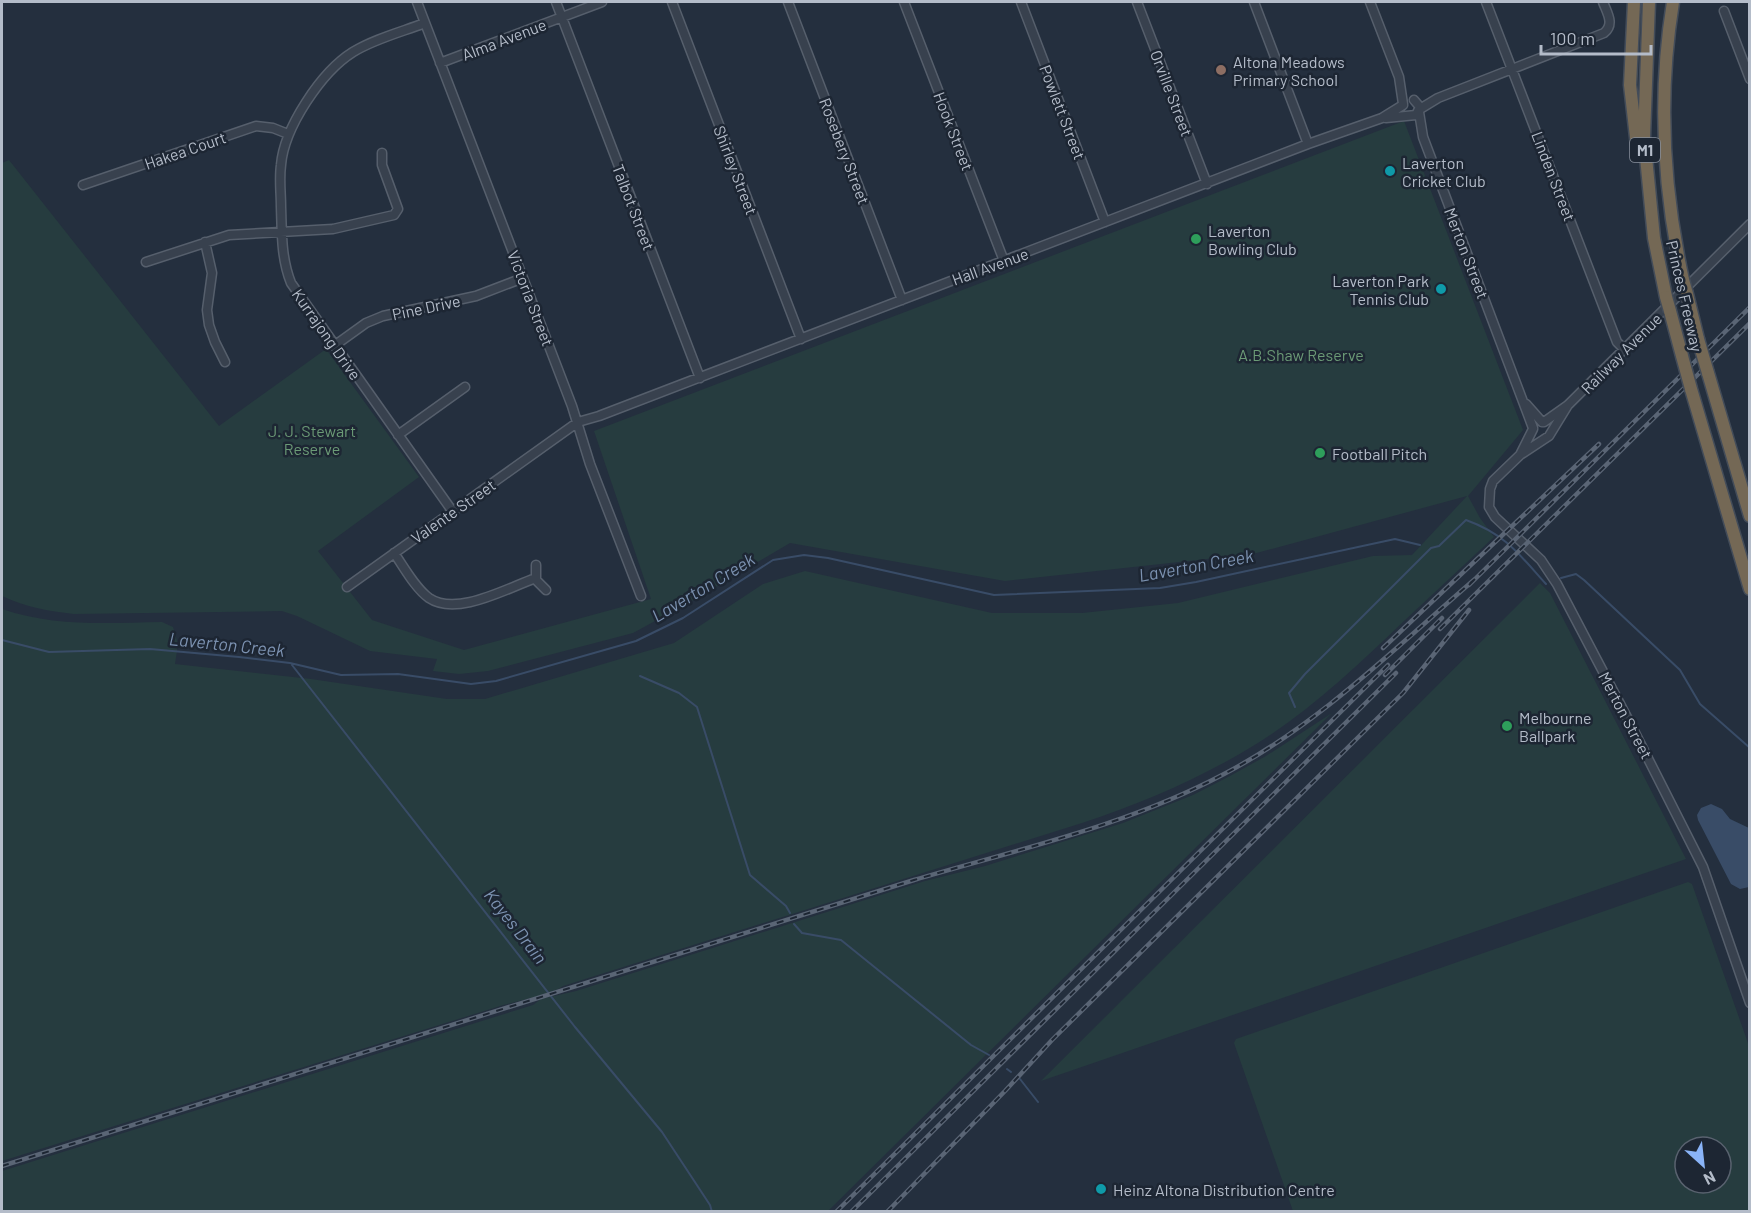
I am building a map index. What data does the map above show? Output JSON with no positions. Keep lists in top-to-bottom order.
{
  "streets": {
    "highway": ["M1", "Princes Freeway"],
    "street": [
      "Alma Avenue",
      "Orville Street",
      "Powlett Street",
      "Hook Street",
      "Hakea Court",
      "Rosebery Street",
      "Shirley Street",
      "Linden Street",
      "Talbot Street",
      "Merton Street",
      "Hall Avenue",
      "Victoria Street",
      "Pine Drive",
      "Kurrajong Drive",
      "Railway Avenue",
      "Valente Street"
    ]
  },
  "crossings": [
    ["Alma Avenue", "Talbot Street"],
    ["Alma Avenue", "Victoria Street"],
    ["Orville Street", "Hall Avenue"],
    ["Powlett Street", "Hall Avenue"],
    ["Hook Street", "Hall Avenue"],
    ["Hakea Court", "Kurrajong Drive"],
    ["Rosebery Street", "Hall Avenue"],
    ["Shirley Street", "Hall Avenue"],
    ["Linden Street", "Railway Avenue"],
    ["Talbot Street", "Hall Avenue"],
    ["Merton Street", "Hall Avenue"],
    ["Merton Street", "Railway Avenue"],
    ["Hall Avenue", "Victoria Street"],
    ["Hall Avenue", "Valente Street"],
    ["Victoria Street", "Pine Drive"],
    ["Victoria Street", "Kurrajong Drive"],
    ["Victoria Street", "Valente Street"],
    ["Pine Drive", "Kurrajong Drive"],
    ["Kurrajong Drive", "Valente Street"]
  ],
  "water": ["Laverton Creek", "Kayes Drain"],
  "parks": ["A.B.Shaw Reserve", "J. J. Stewart Reserve"],
  "places": [
    "Altona Meadows Primary School",
    "Laverton Cricket Club",
    "Laverton Bowling Club",
    "Laverton Park Tennis Club",
    "Football Pitch",
    "Melbourne Ballpark",
    "Heinz Altona Distribution Centre"
  ],
  "scale_bar": "100 m",
  "north": "bottom right"
}
